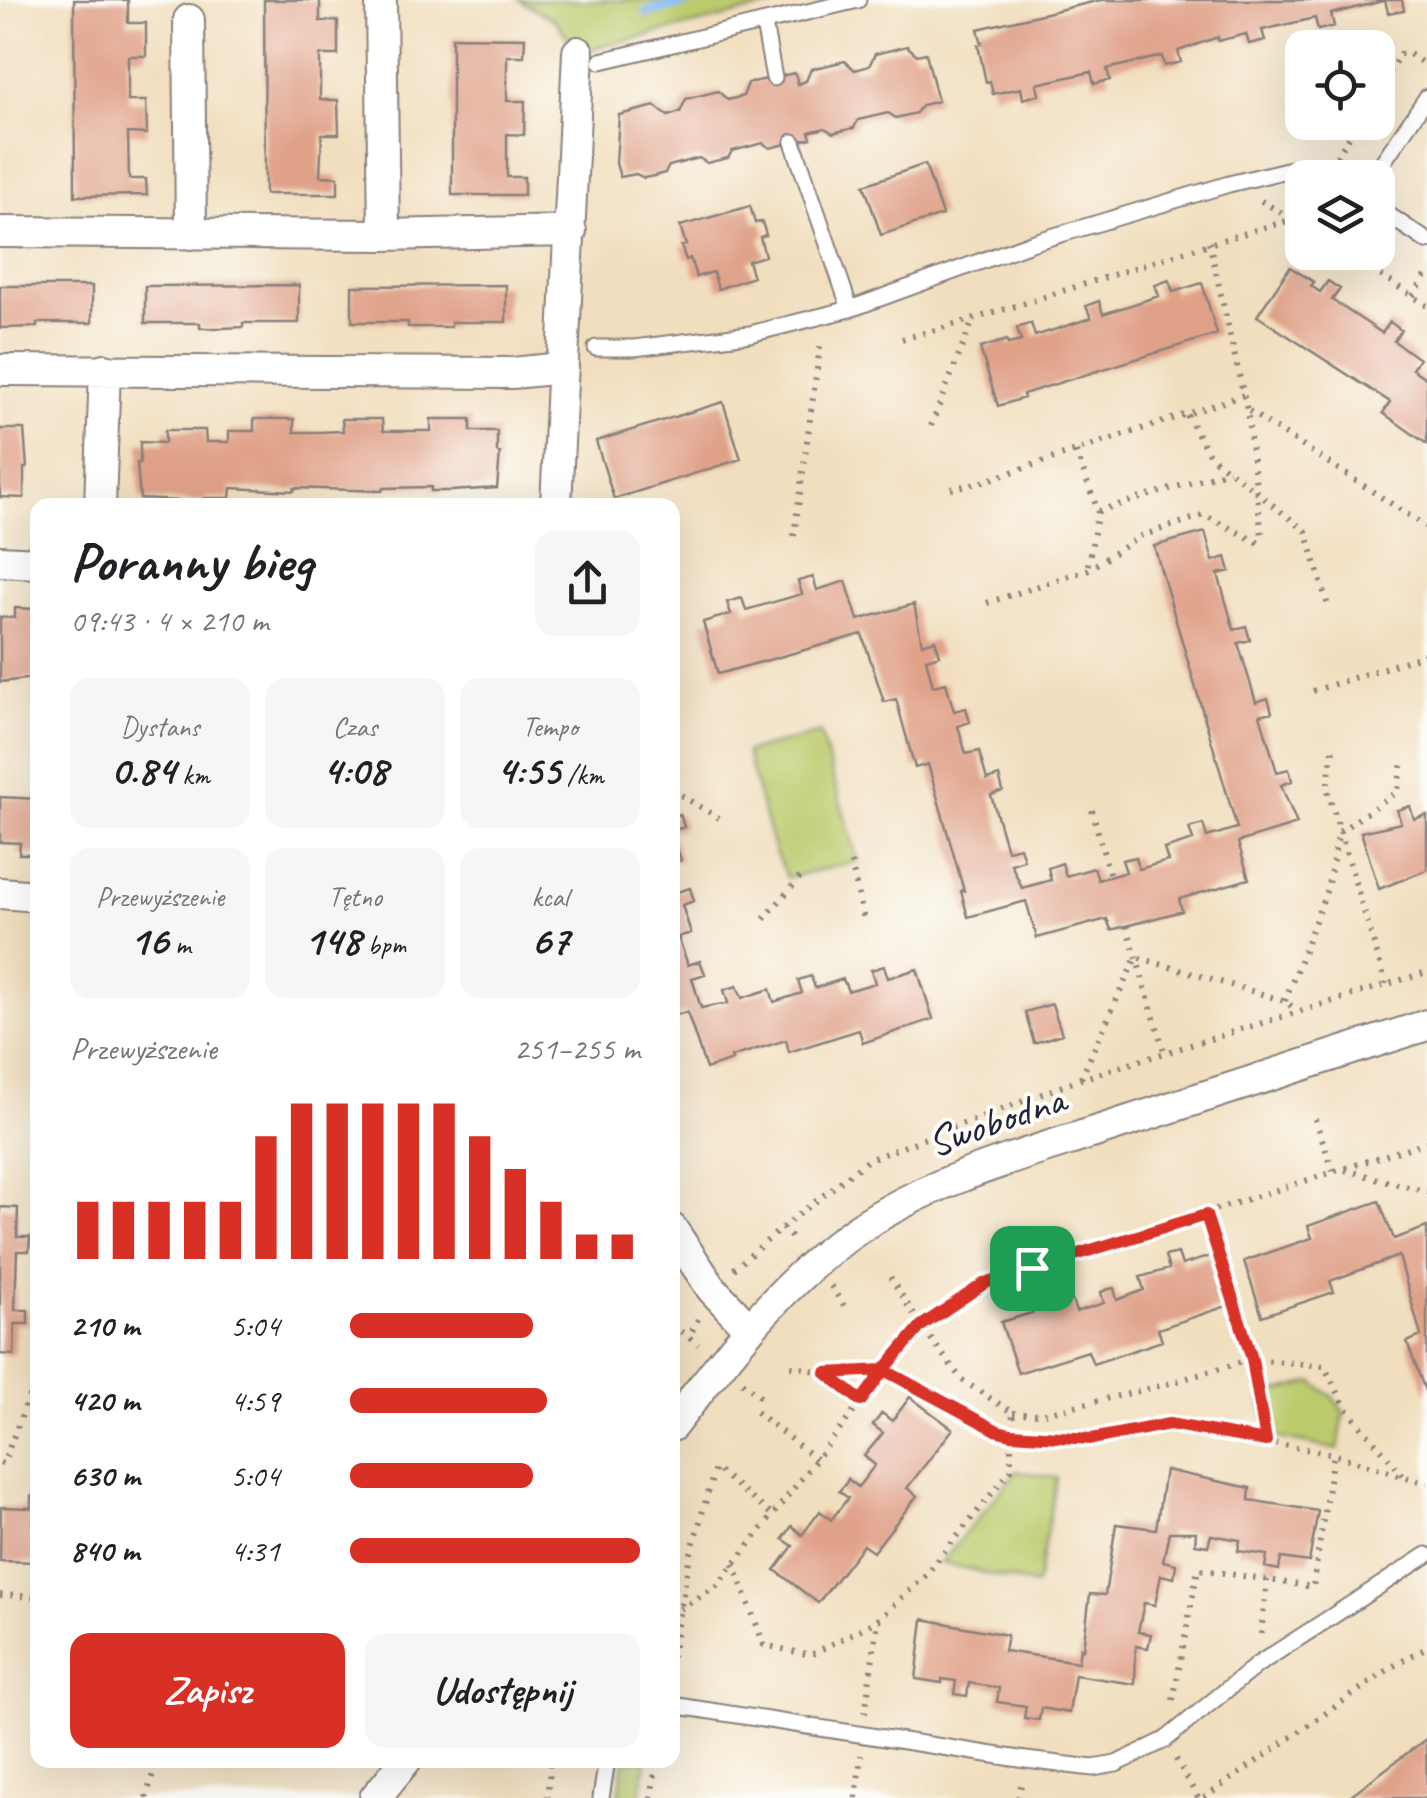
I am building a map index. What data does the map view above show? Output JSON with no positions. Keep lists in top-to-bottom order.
{
  "streets": {
    "street": ["Swobodna"]
  },
  "page": {
    "heading": ["Poranny bieg", "09:43 · 4 × 210 m"],
    "stats": [
      ["Dystans", "0.84 km"],
      ["Czas", "4:08"],
      ["Tempo", "4:55 /km"],
      ["Przewyższenie", "16 m"],
      ["Tętno", "148 bpm"],
      ["kcal", "67"]
    ],
    "chart": ["Przewyższenie", "251–255 m"],
    "list": [
      {
        "name": "210 m",
        "note": "5:04"
      },
      {
        "name": "420 m",
        "note": "4:59"
      },
      {
        "name": "630 m",
        "note": "5:04"
      },
      {
        "name": "840 m",
        "note": "4:31"
      }
    ],
    "buttons": ["Zapisz", "Udostępnij"]
  }
}
